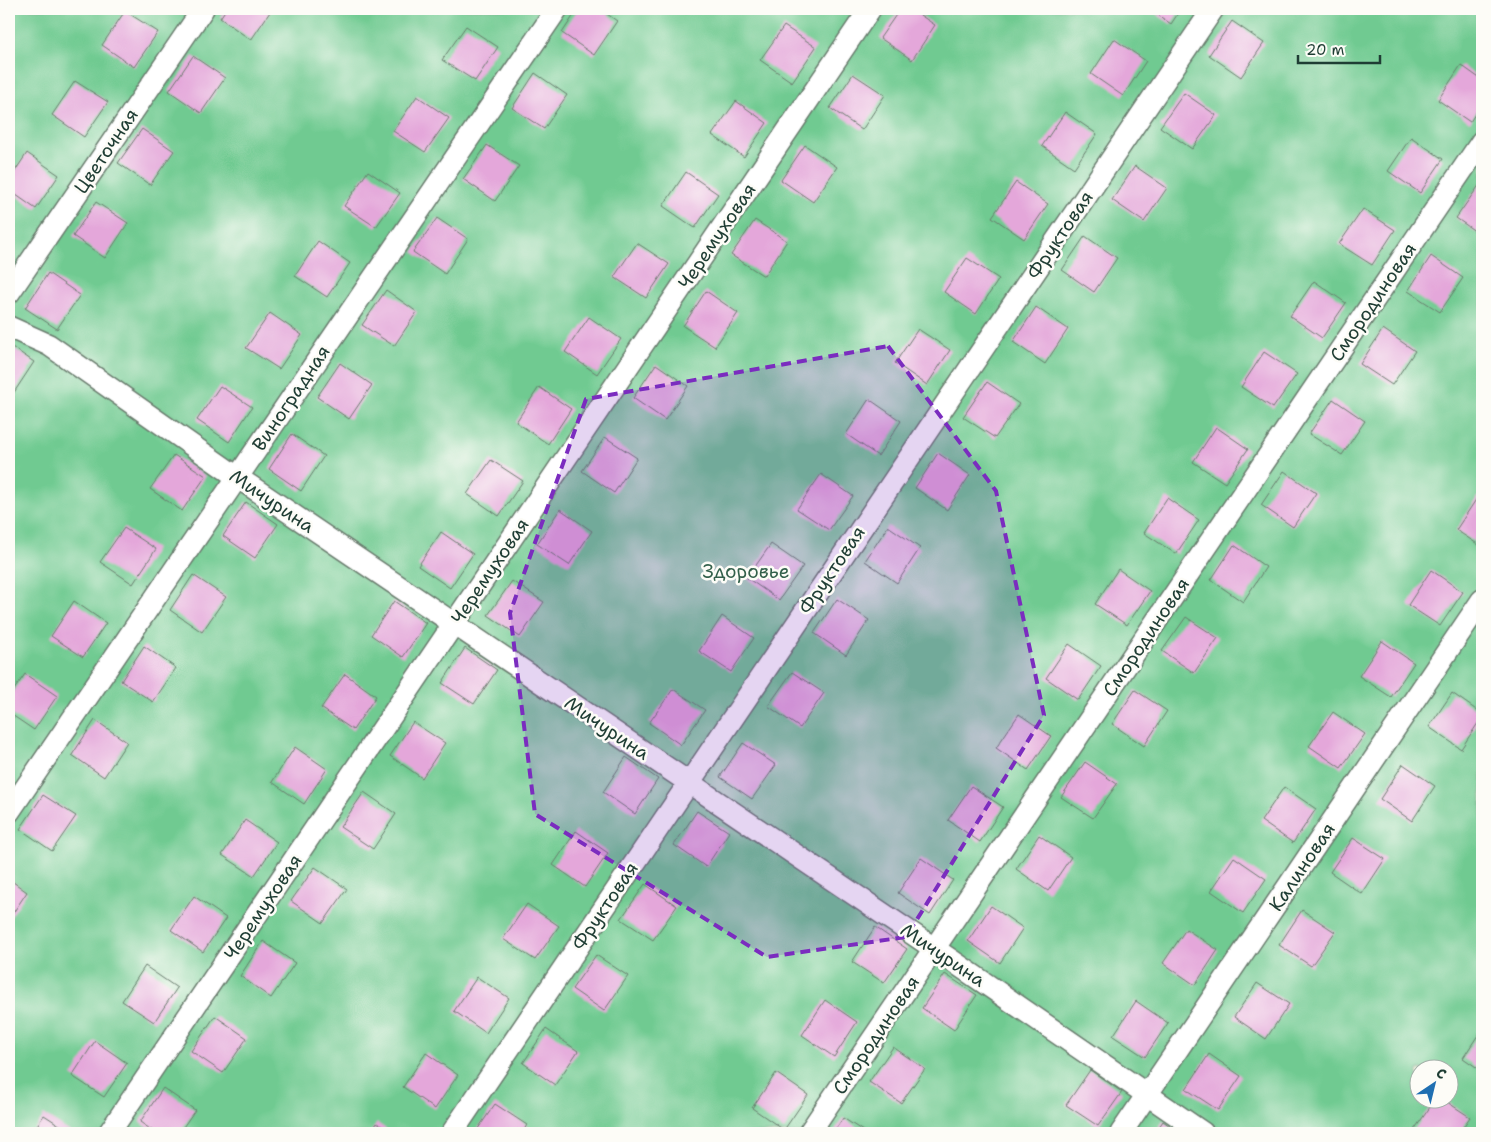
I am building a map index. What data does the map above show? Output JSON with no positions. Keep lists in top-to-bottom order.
{
  "streets": {
    "street": [
      "Цветочная",
      "Фруктовая",
      "Черемуховая",
      "Смородиновая",
      "Виноградная",
      "Мичурина",
      "Калиновая"
    ]
  },
  "crossings": [
    ["Фруктовая", "Мичурина"],
    ["Черемуховая", "Мичурина"],
    ["Смородиновая", "Мичурина"],
    ["Виноградная", "Мичурина"],
    ["Мичурина", "Калиновая"]
  ],
  "parks": ["Здоровье"],
  "scale_bar": "20 m",
  "north": "top right"
}
